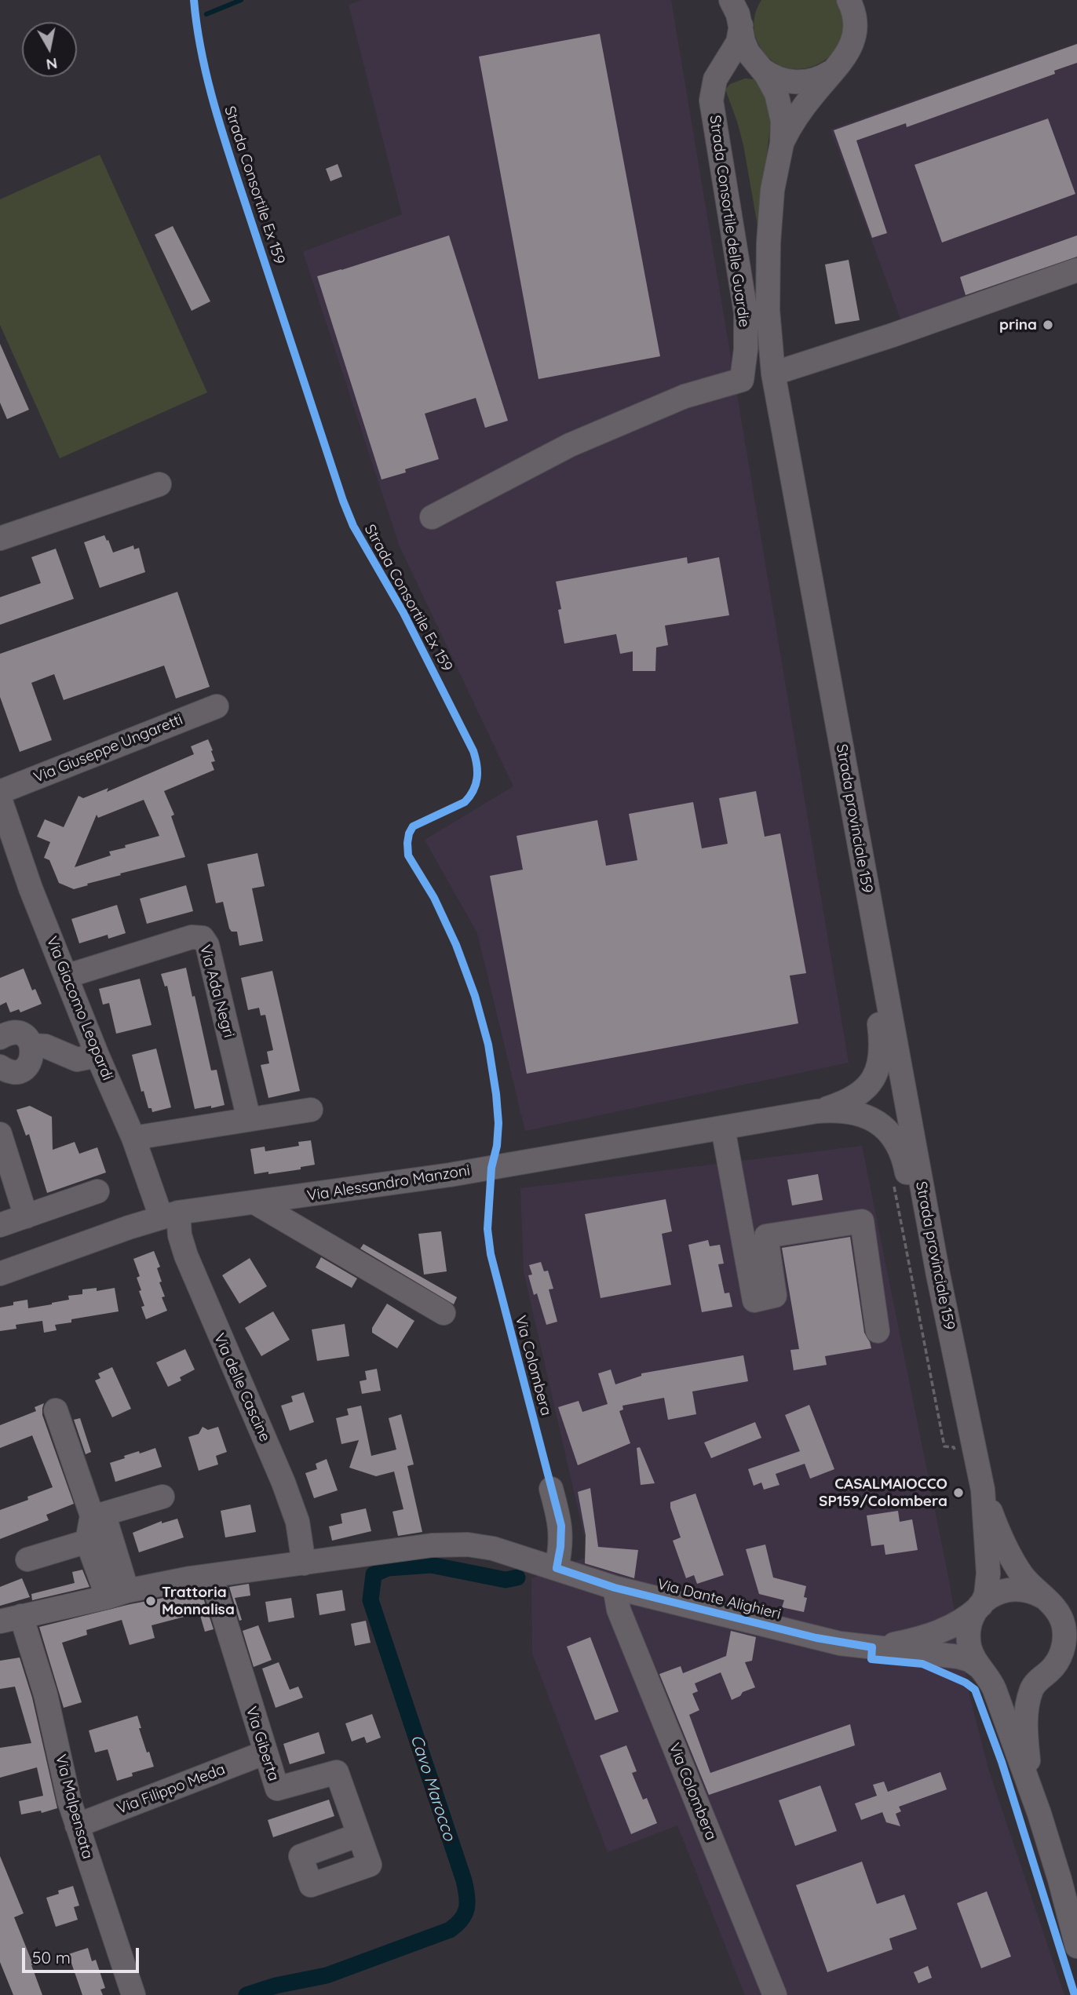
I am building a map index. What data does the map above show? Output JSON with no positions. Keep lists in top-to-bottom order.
{
  "streets": {
    "street": [
      "Strada Consortile delle Guardie",
      "Via Giuseppe Ungaretti",
      "Strada provinciale 159",
      "Via Ada Negri",
      "Via Giacomo Leopardi",
      "Via Alessandro Manzoni",
      "Via Colombera",
      "Via delle Cascine",
      "Via Dante Alighieri",
      "Via Giberta",
      "Via Filippo Meda",
      "Via Malpensata"
    ],
    "cycle path": ["Strada Consortile Ex 159"]
  },
  "crossings": [
    ["Strada Consortile Ex 159", "Via Alessandro Manzoni"],
    ["Strada Consortile Ex 159", "Via Colombera"],
    ["Strada Consortile delle Guardie", "Strada provinciale 159"],
    ["Strada provinciale 159", "Via Dante Alighieri"],
    ["Via Ada Negri", "Via Giacomo Leopardi"],
    ["Via Giacomo Leopardi", "Via Alessandro Manzoni"],
    ["Via Giacomo Leopardi", "Via delle Cascine"],
    ["Via Alessandro Manzoni", "Via Colombera"],
    ["Via Alessandro Manzoni", "Via delle Cascine"],
    ["Via Colombera", "Via Dante Alighieri"],
    ["Via delle Cascine", "Via Dante Alighieri"],
    ["Via Dante Alighieri", "Via Giberta"],
    ["Via Dante Alighieri", "Via Malpensata"],
    ["Via Giberta", "Via Filippo Meda"],
    ["Via Filippo Meda", "Via Malpensata"]
  ],
  "water": ["Cavo Marocco"],
  "places": ["prina", "CASALMAIOCCO SP159/Colombera", "Trattoria Monnalisa"],
  "scale_bar": "50 m",
  "north": "bottom"
}
